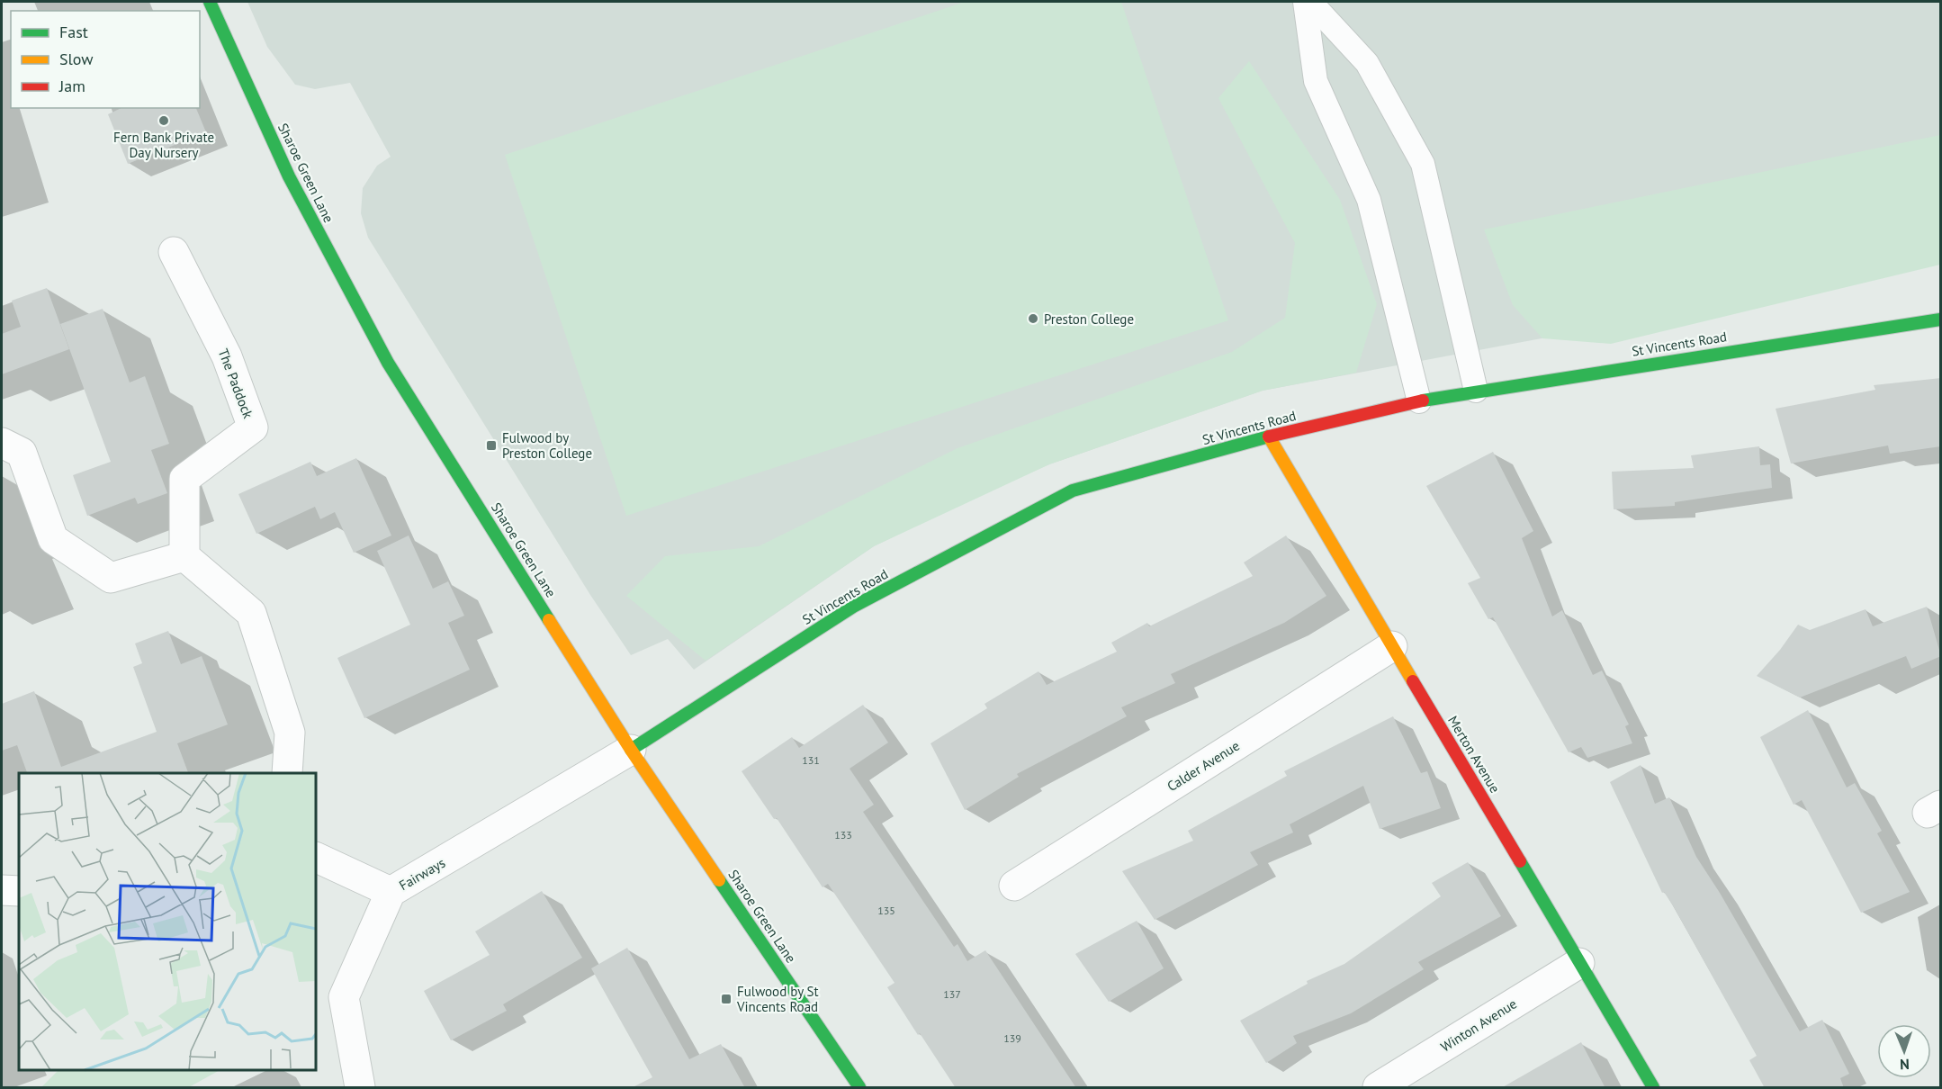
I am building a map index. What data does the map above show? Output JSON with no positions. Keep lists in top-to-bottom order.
{
  "streets": {
    "street": [
      "Sharoe Green Lane",
      "St Vincents Road",
      "The Paddock",
      "Merton Avenue",
      "Calder Avenue",
      "Fairways",
      "Winton Avenue"
    ]
  },
  "crossings": [
    ["Sharoe Green Lane", "St Vincents Road"],
    ["Sharoe Green Lane", "Fairways"],
    ["St Vincents Road", "Merton Avenue"],
    ["St Vincents Road", "Fairways"],
    ["Merton Avenue", "Calder Avenue"],
    ["Merton Avenue", "Winton Avenue"]
  ],
  "places": {
    "other": ["Fern Bank Private Day Nursery", "Preston College"],
    "transit": ["Fulwood by Preston College", "Fulwood by St Vincents Road"]
  },
  "house_numbers": [
    "131",
    "133",
    "135",
    "137",
    "139"
  ],
  "legend": ["Fast", "Slow", "Jam"],
  "north": "bottom"
}
